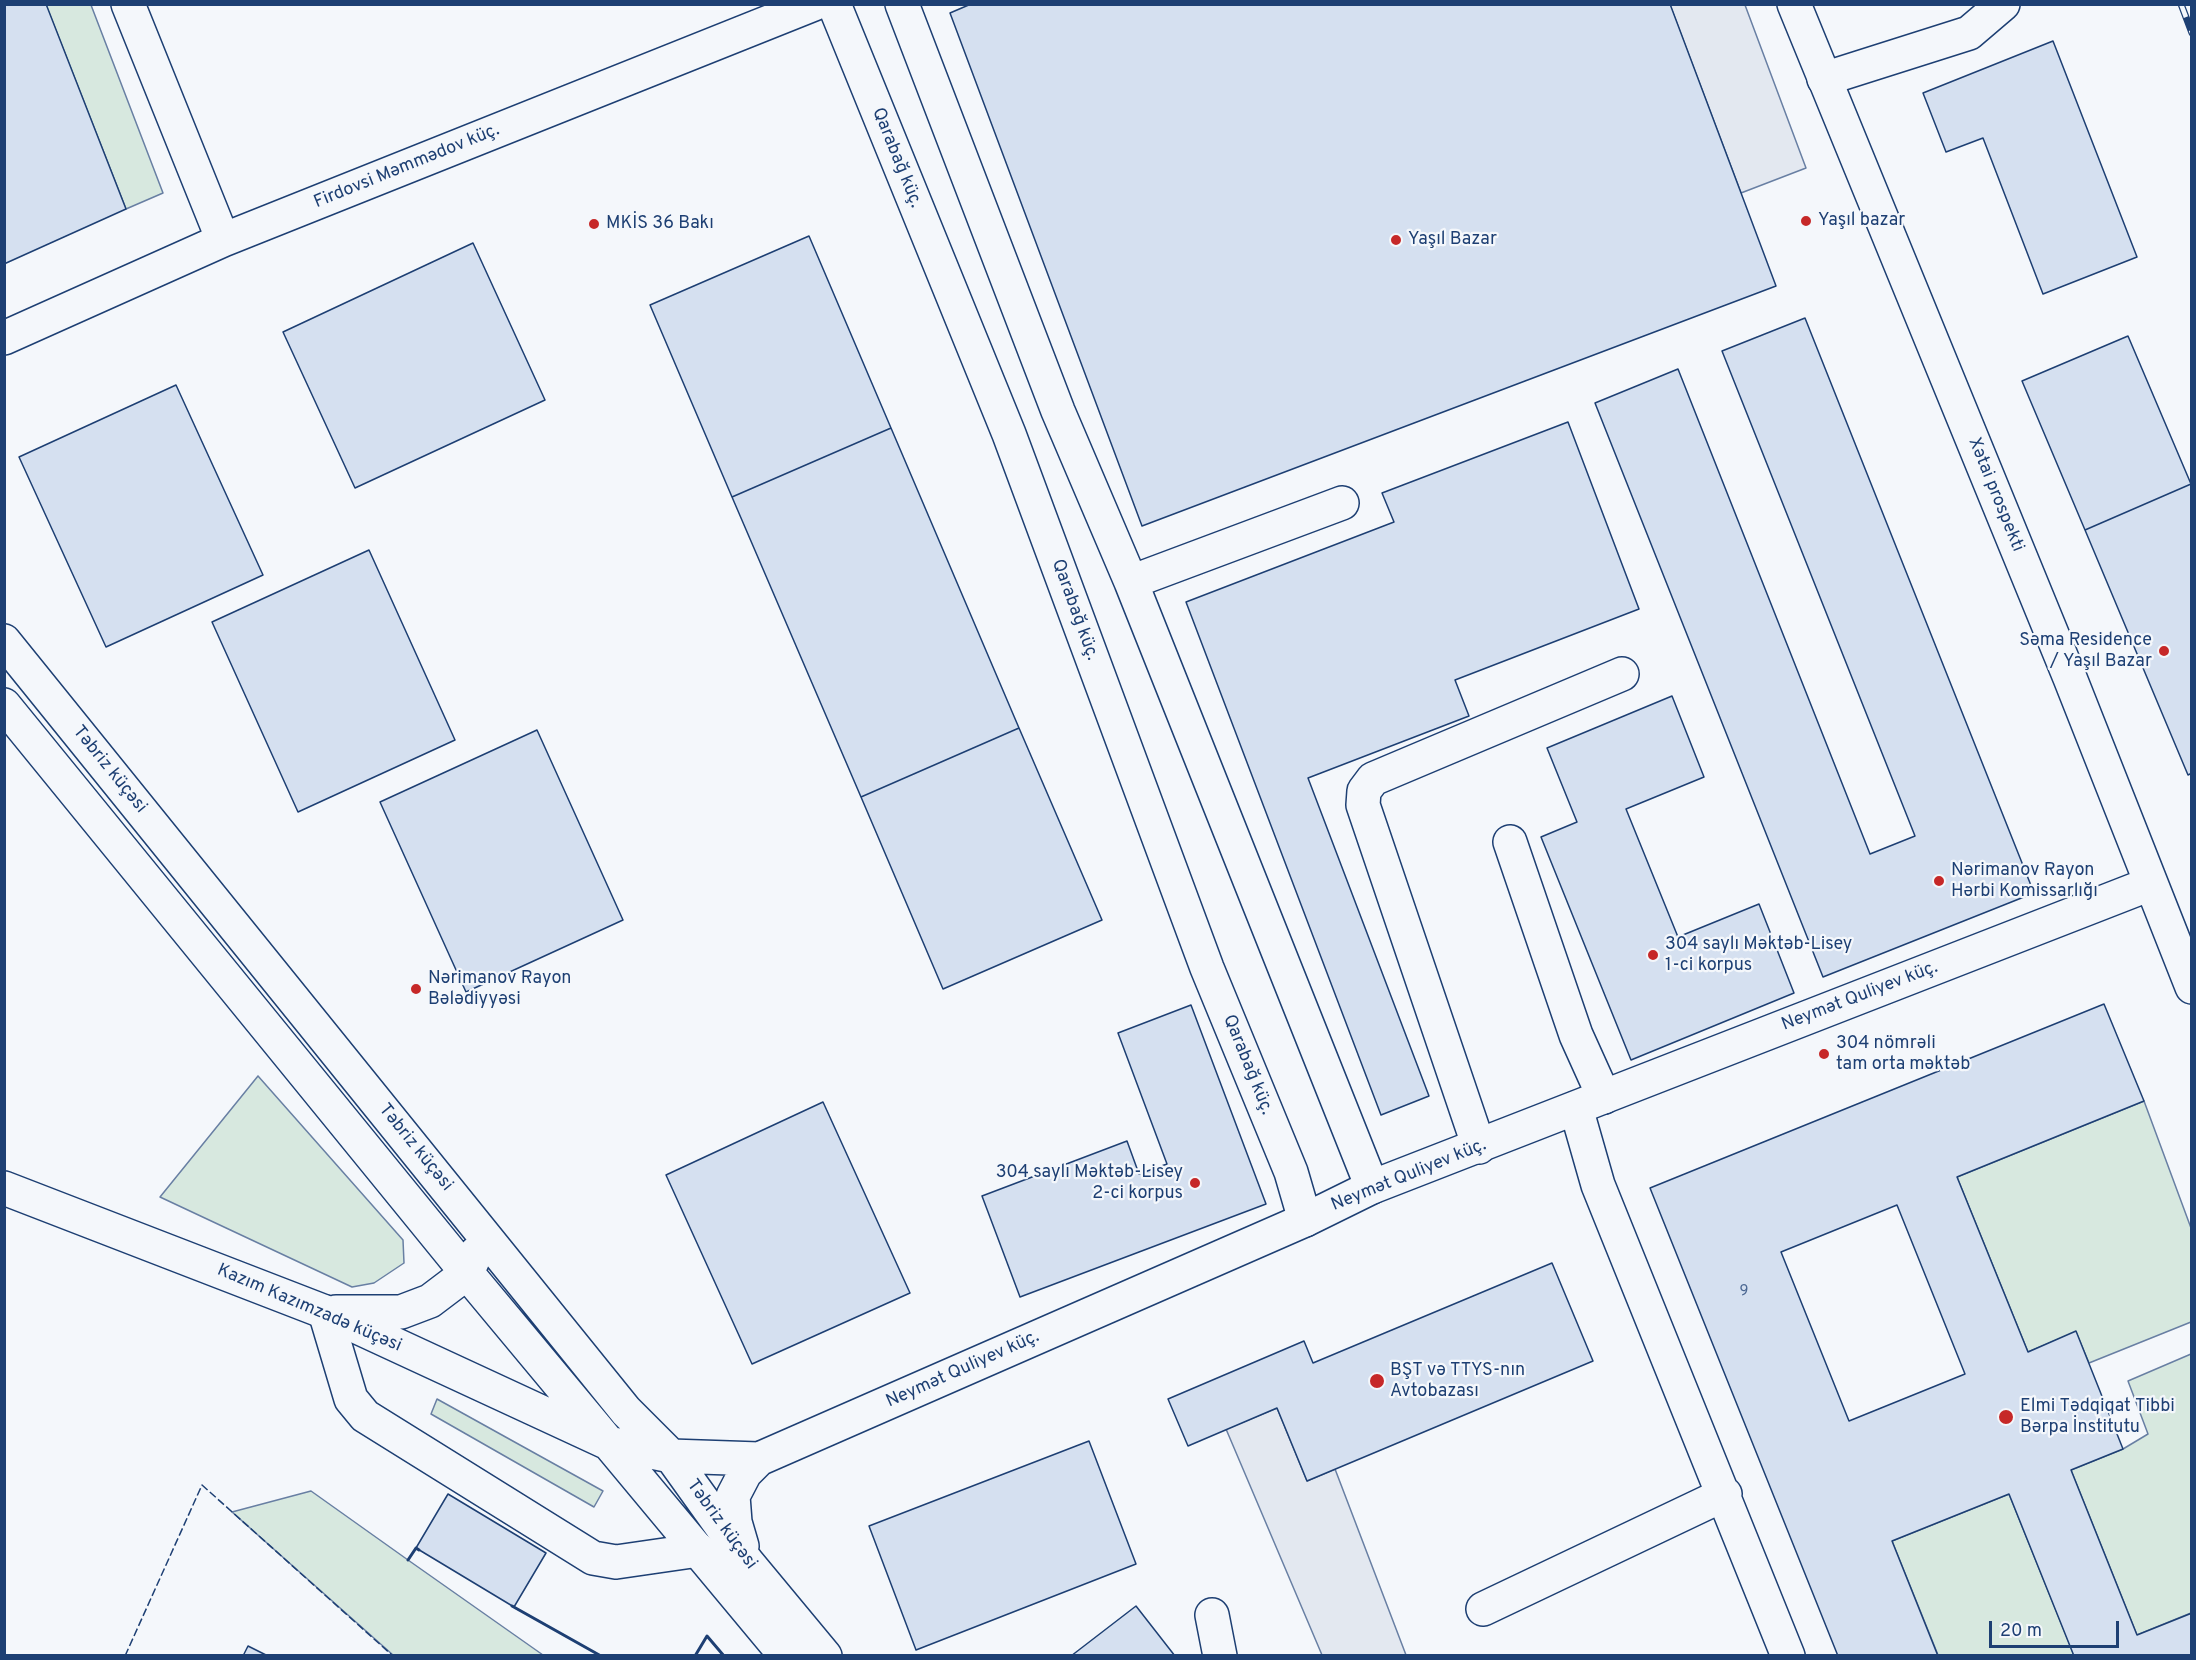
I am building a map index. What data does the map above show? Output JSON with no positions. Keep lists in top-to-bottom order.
{
  "streets": {
    "main road": [
      "Qarabağ küç.",
      "Firdovsi Məmmədov küç.",
      "Xətai prospekti",
      "Təbriz küçəsi",
      "Neymət Quliyev küç.",
      "Kazım Kazımzadə küçəsi"
    ]
  },
  "crossings": [
    ["Qarabağ küç.", "Neymət Quliyev küç."],
    ["Xətai prospekti", "Neymət Quliyev küç."],
    ["Təbriz küçəsi", "Neymət Quliyev küç."],
    ["Təbriz küçəsi", "Kazım Kazımzadə küçəsi"],
    ["Neymət Quliyev küç.", "Kazım Kazımzadə küçəsi"]
  ],
  "places": [
    "Yaşıl bazar",
    "MKİS 36 Bakı",
    "Yaşıl Bazar",
    "Səma Residence / Yaşıl Bazar",
    "Nərimanov Rayon Hərbi Komissarlığı",
    "304 saylı Məktəb-Lisey 1-ci korpus",
    "Nərimanov Rayon Bələdiyyəsi",
    "304 nömrəli tam orta məktəb",
    "304 saylı Məktəb-Lisey 2-ci korpus",
    "BŞT və TTYS-nın Avtobazası",
    "Elmi Tədqiqat Tibbi Bərpa İnstitutu"
  ],
  "house_numbers": ["9"],
  "scale_bar": "20 m"
}
